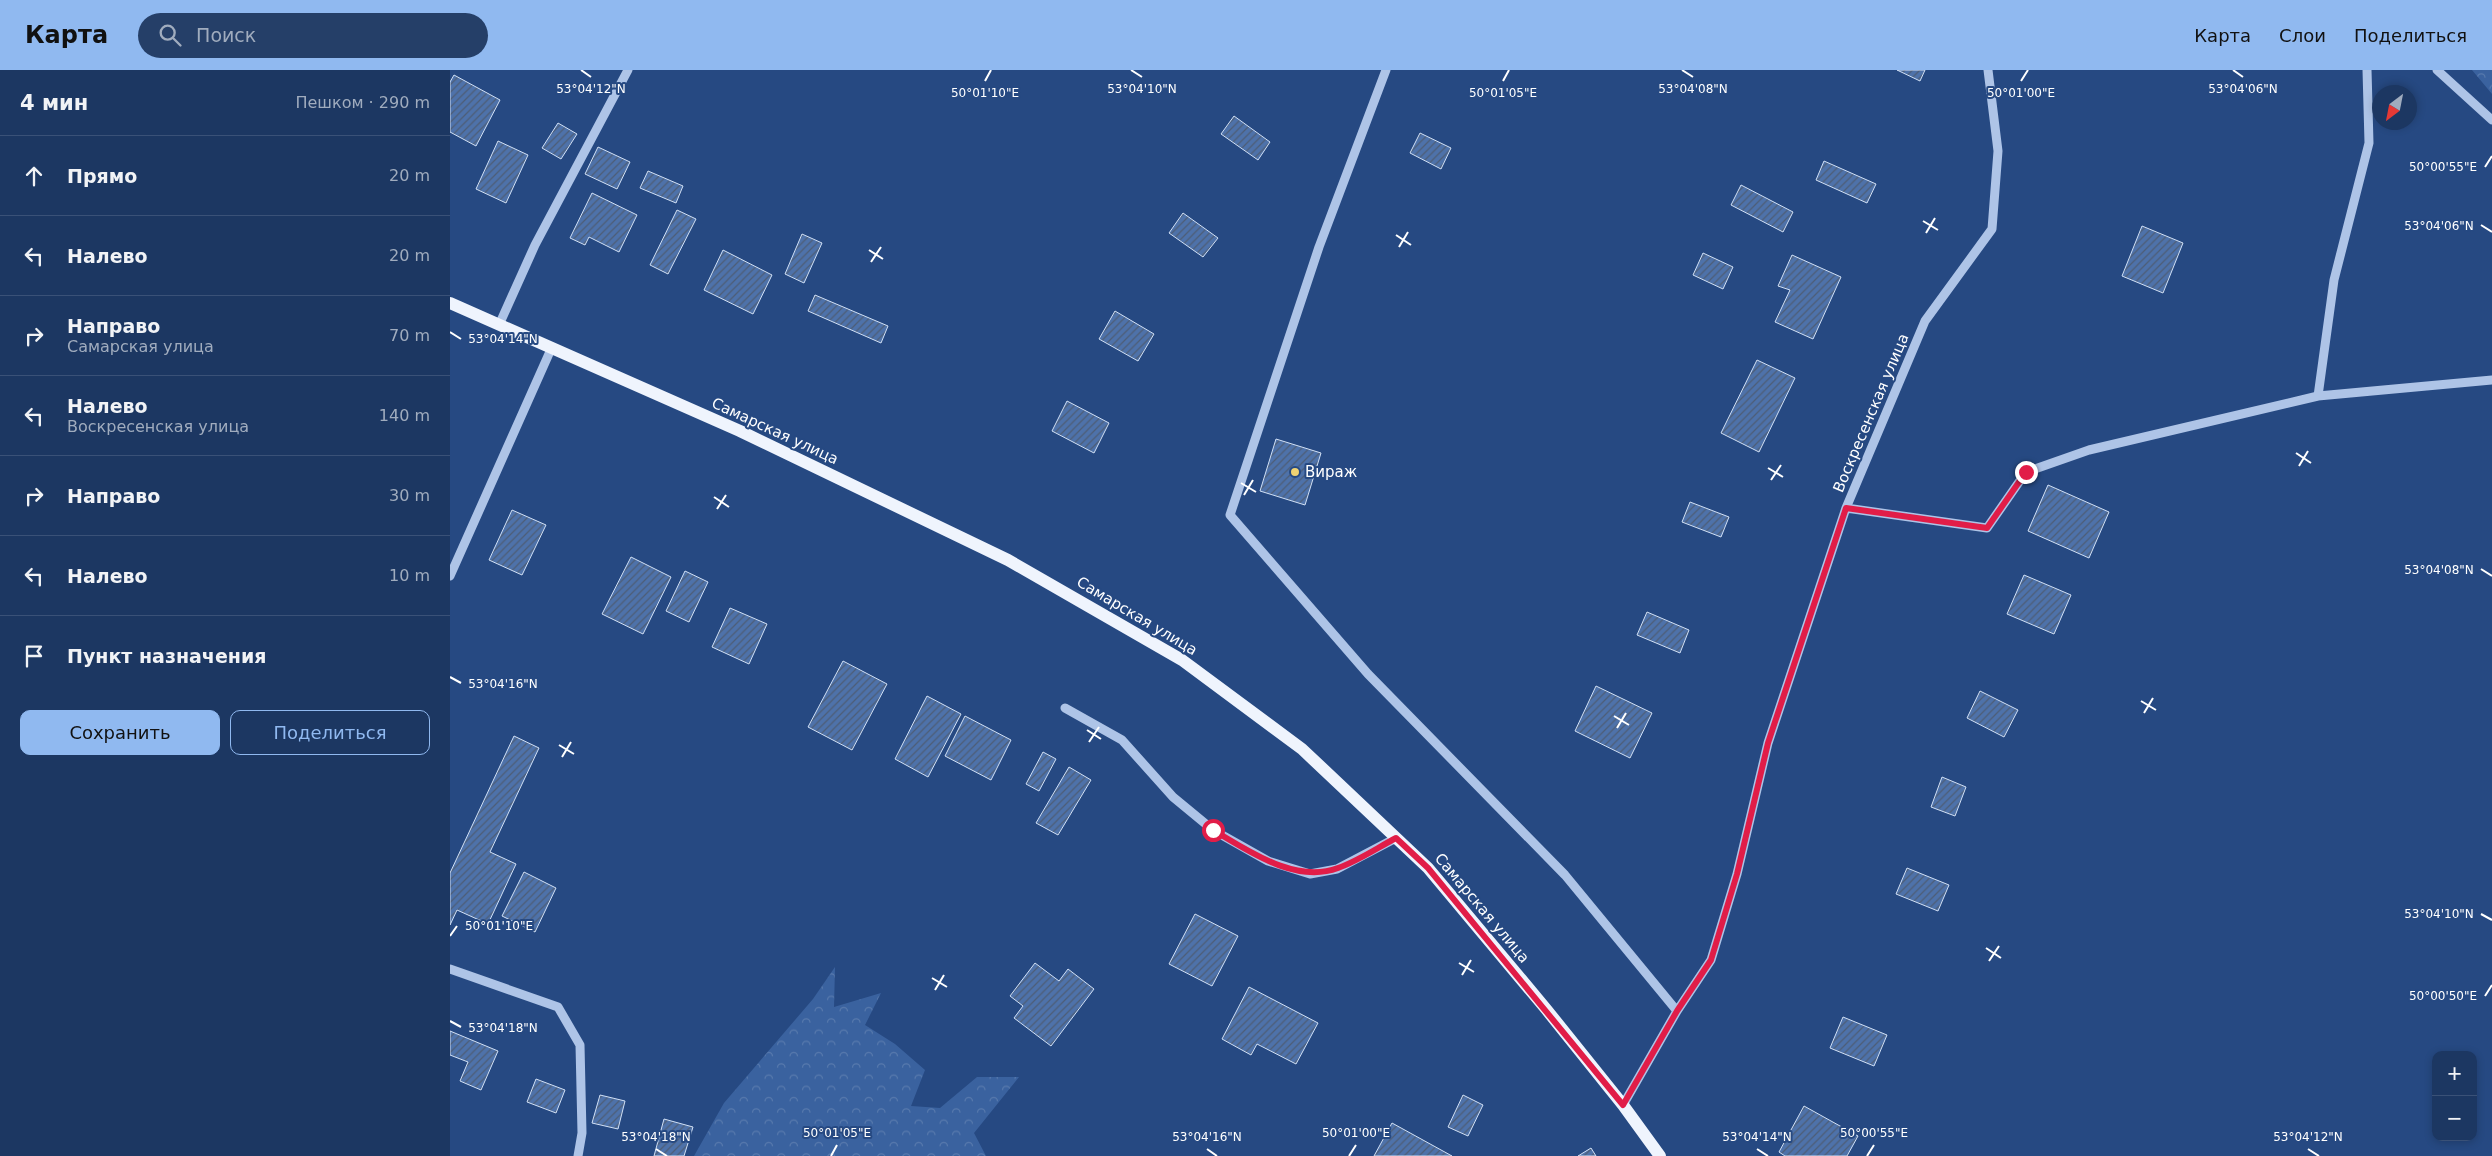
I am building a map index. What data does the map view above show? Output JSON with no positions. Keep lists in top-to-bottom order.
{
  "streets": {
    "main road": ["Самарская улица"],
    "street": ["Воскресенская улица"]
  },
  "crossings": [
    ["Воскресенская улица", "Самарская улица"]
  ],
  "places": ["Вираж"],
  "north": "bottom left",
  "page": {
    "header": "Карта",
    "search": "Поиск",
    "nav": ["Карта", "Слои", "Поделиться"],
    "heading": ["4 мин", "Пешком · 290 m"],
    "list": [
      ["Прямо", "20 m"],
      ["Налево", "20 m"],
      ["Направо", "Самарская улица", "70 m"],
      ["Налево", "Воскресенская улица", "140 m"],
      ["Направо", "30 m"],
      ["Налево", "10 m"],
      "Пункт назначения"
    ],
    "buttons": ["Сохранить", "Поделиться"],
    "map_buttons": ["+", "−"]
  },
  "coordinates": [
    "53°04'10\"N",
    "53°04'12\"N",
    "53°04'08\"N",
    "53°04'06\"N",
    "50°01'10\"E",
    "50°01'05\"E",
    "50°01'00\"E",
    "50°00'55\"E",
    "53°04'14\"N",
    "53°04'16\"N",
    "50°00'50\"E",
    "53°04'18\"N"
  ]
}
